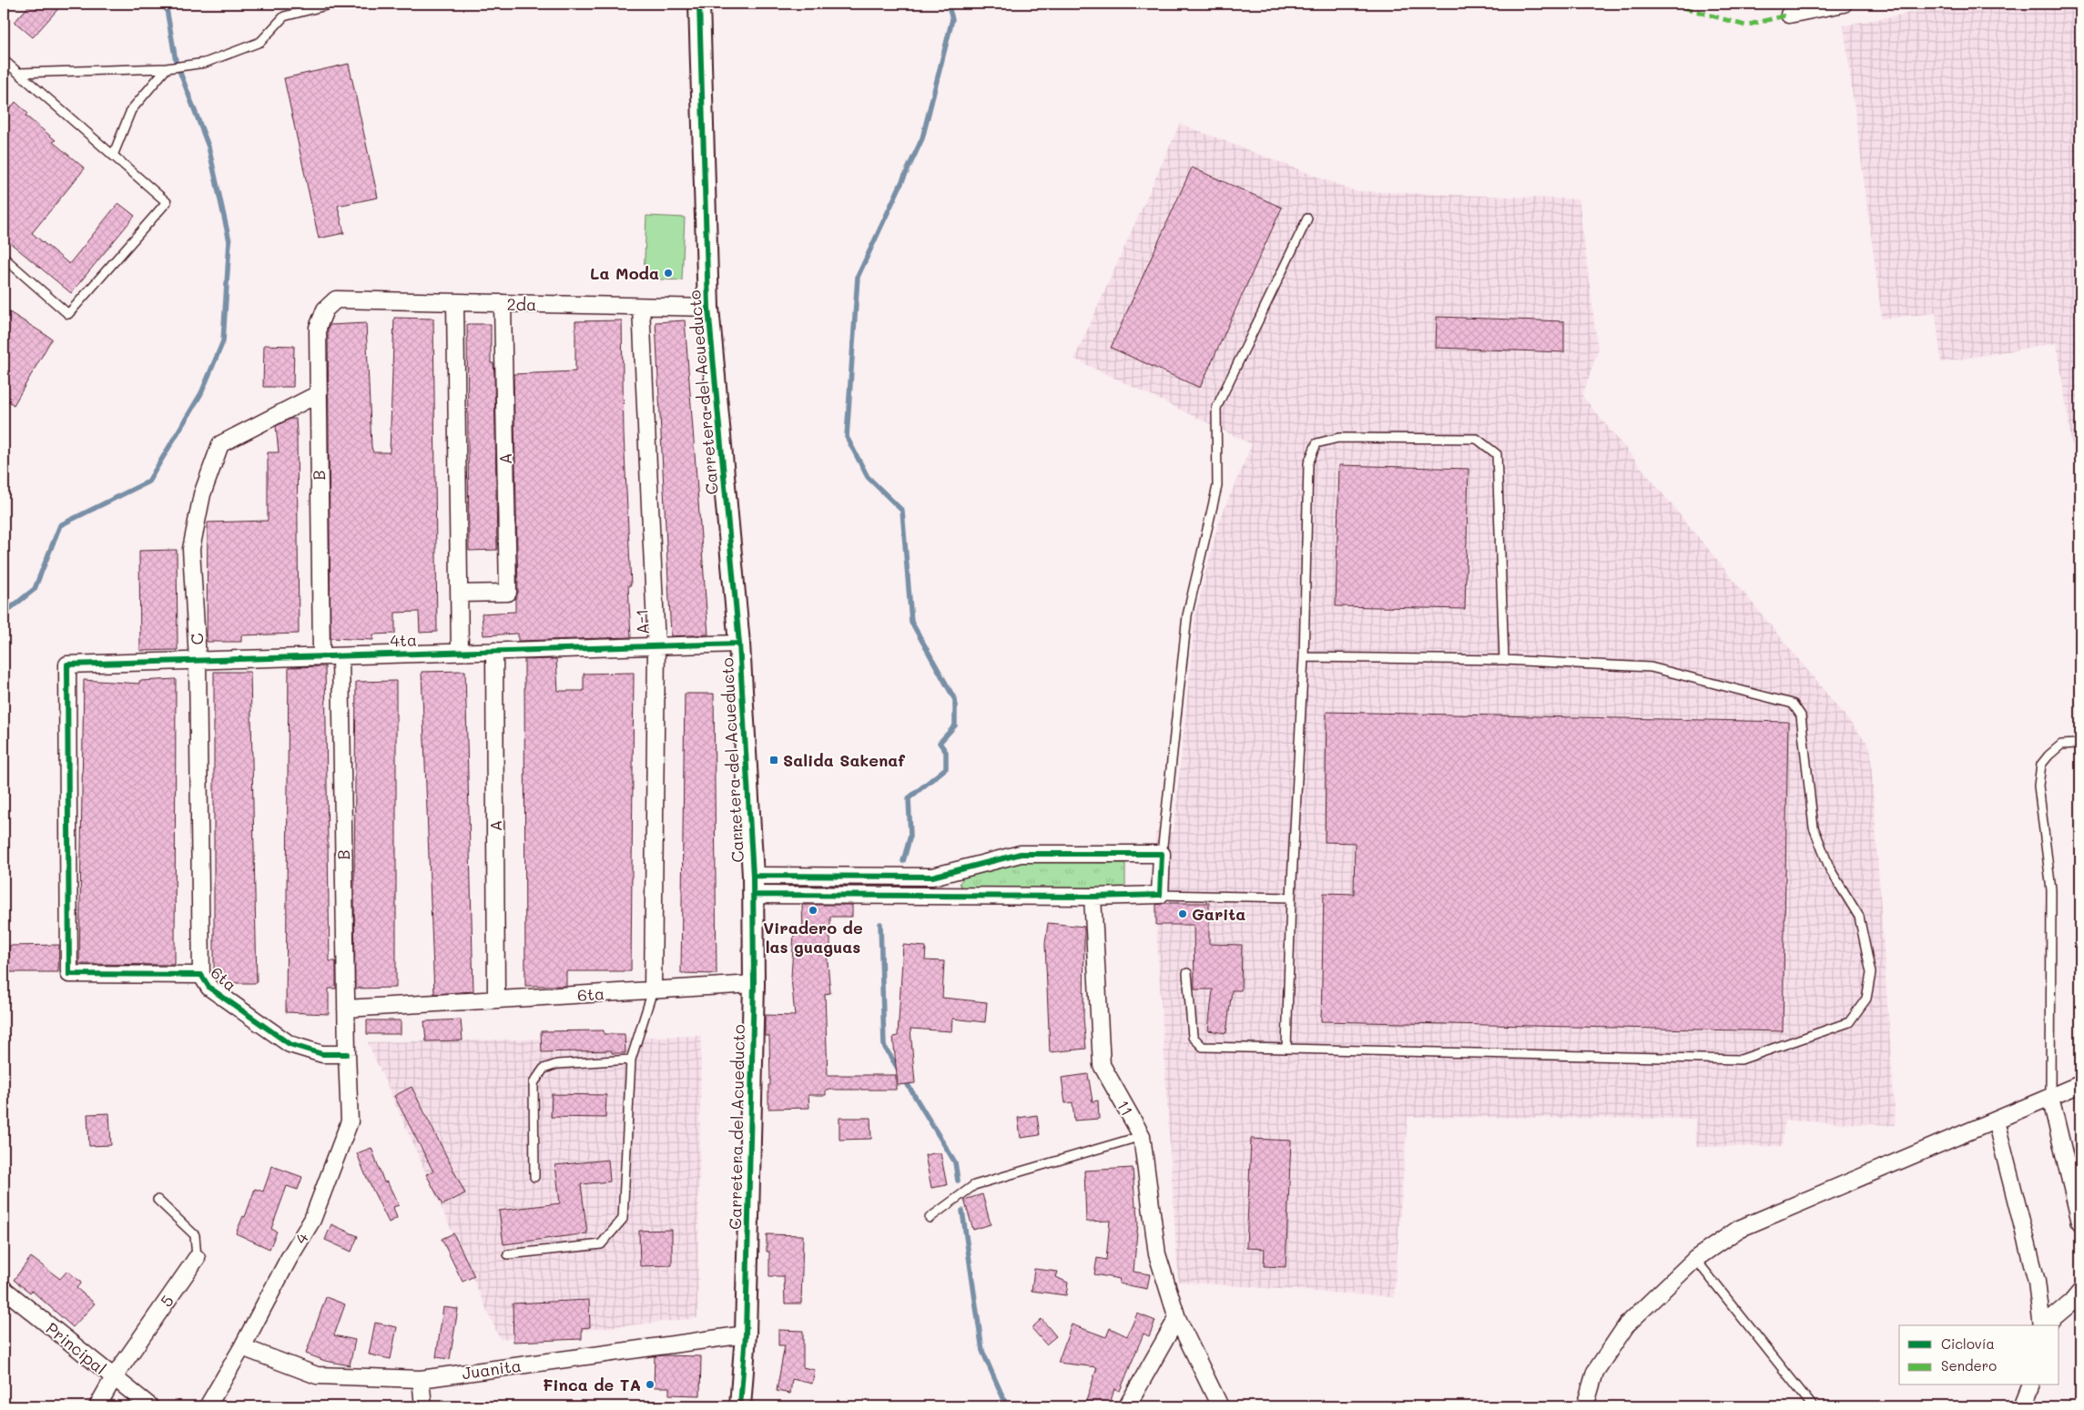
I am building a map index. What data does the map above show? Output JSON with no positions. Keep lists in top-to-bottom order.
{
  "streets": {
    "street": [
      "2da",
      "Carretera del Acueducto",
      "A",
      "B",
      "A-1",
      "C",
      "4ta",
      "6ta",
      "11",
      "4",
      "5",
      "Principal",
      "Juanita"
    ]
  },
  "crossings": [
    ["2da", "Carretera del Acueducto"],
    ["2da", "A"],
    ["2da", "B"],
    ["2da", "A-1"],
    ["Carretera del Acueducto", "4ta"],
    ["Carretera del Acueducto", "6ta"],
    ["Carretera del Acueducto", "Juanita"],
    ["A", "4ta"],
    ["A", "6ta"],
    ["B", "C"],
    ["B", "4ta"],
    ["B", "6ta"],
    ["B", "4"],
    ["A-1", "4ta"],
    ["A-1", "6ta"],
    ["C", "4ta"],
    ["C", "6ta"],
    ["4ta", "6ta"],
    ["6ta", "4"],
    ["4", "Juanita"],
    ["5", "Principal"]
  ],
  "places": {
    "other": [
      "La Moda",
      "Viradero de las guaguas",
      "Garita",
      "Finca de TA"
    ],
    "transit": ["Salida Sakenaf"]
  },
  "legend": ["Ciclovía", "Sendero"]
}
